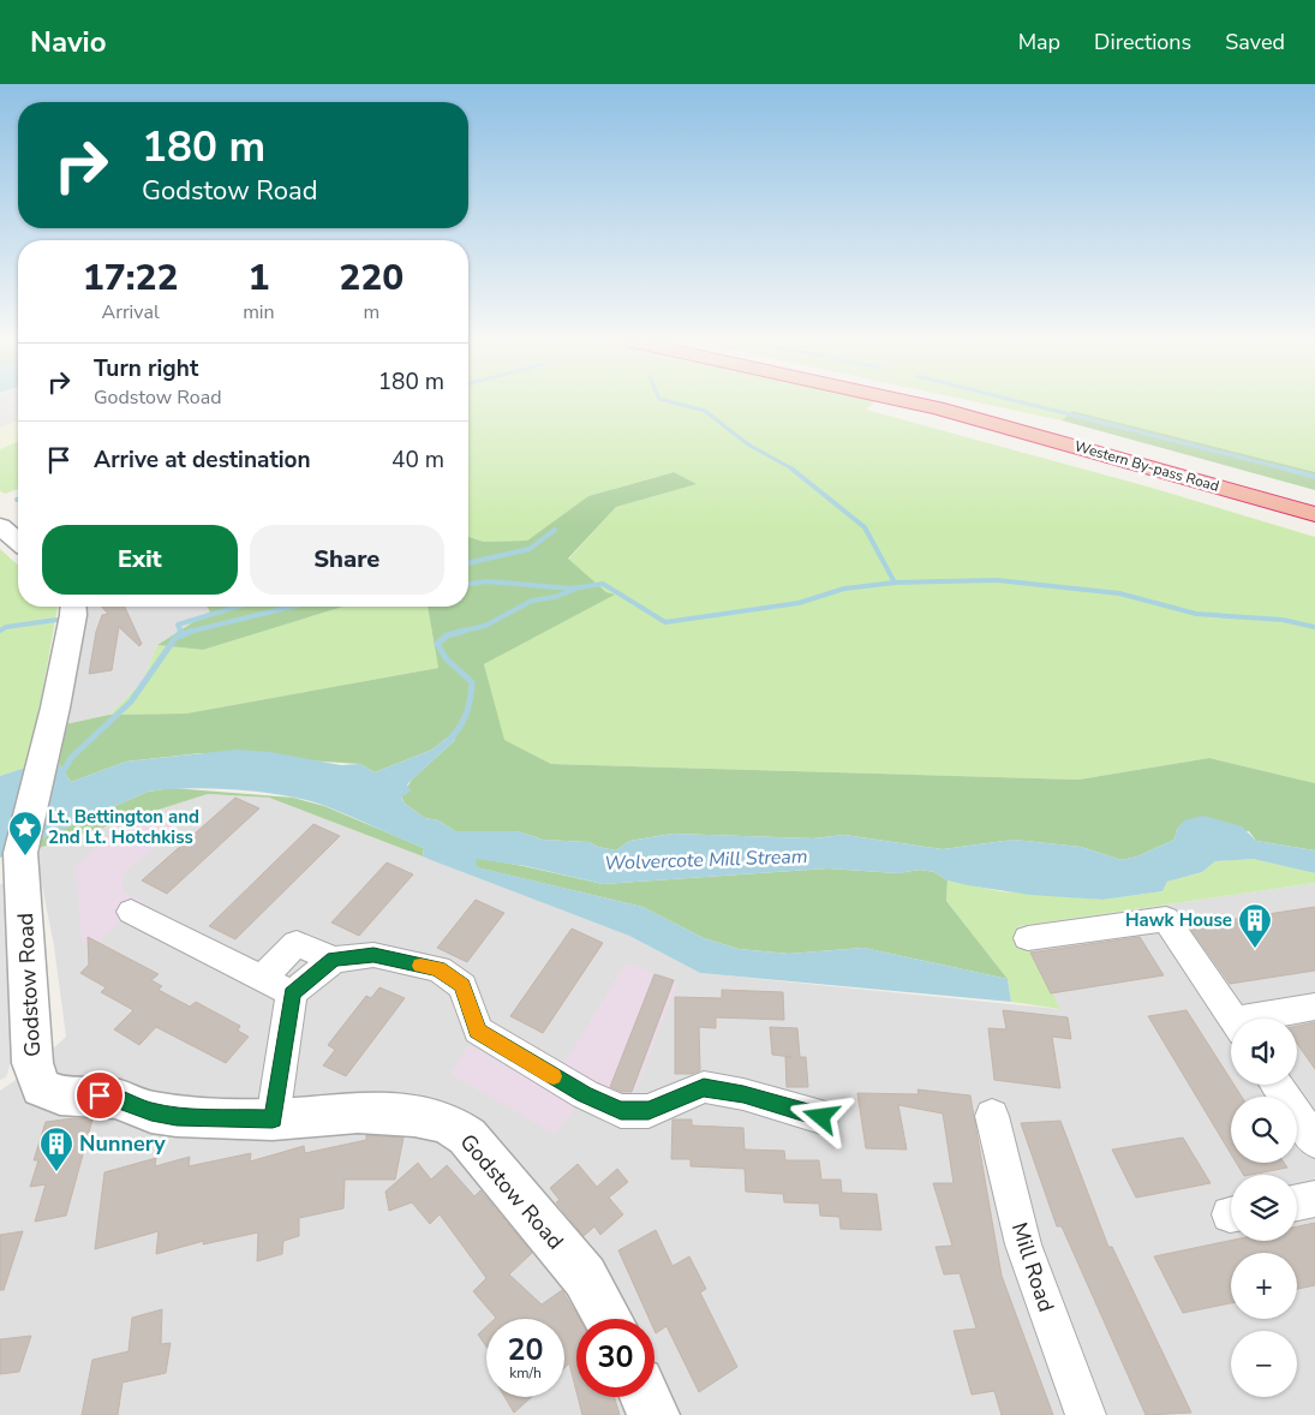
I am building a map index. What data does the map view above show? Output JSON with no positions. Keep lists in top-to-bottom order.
{
  "streets": {
    "highway": ["Western By-pass Road"],
    "street": ["Godstow Road", "Mill Road"]
  },
  "water": ["Wolvercote Mill Stream"],
  "places": {
    "place": ["Lt. Bettington and 2nd Lt. Hotchkiss"],
    "building": ["Hawk House", "Nunnery"]
  },
  "page": {
    "header": "Navio",
    "nav": ["Map", "Directions", "Saved"],
    "turn": ["180 m", "Godstow Road"],
    "eta": [
      "17:22",
      "Arrival",
      "1",
      "min",
      "220",
      "m"
    ],
    "list": [
      {
        "name": "Turn right",
        "note": "Godstow Road",
        "value": "180 m"
      },
      {
        "name": "Arrive at destination",
        "value": "40 m"
      }
    ],
    "buttons": ["Exit", "Share"],
    "map_buttons": ["+", "−"],
    "speed": "20 km/h",
    "limit": "30"
  }
}
